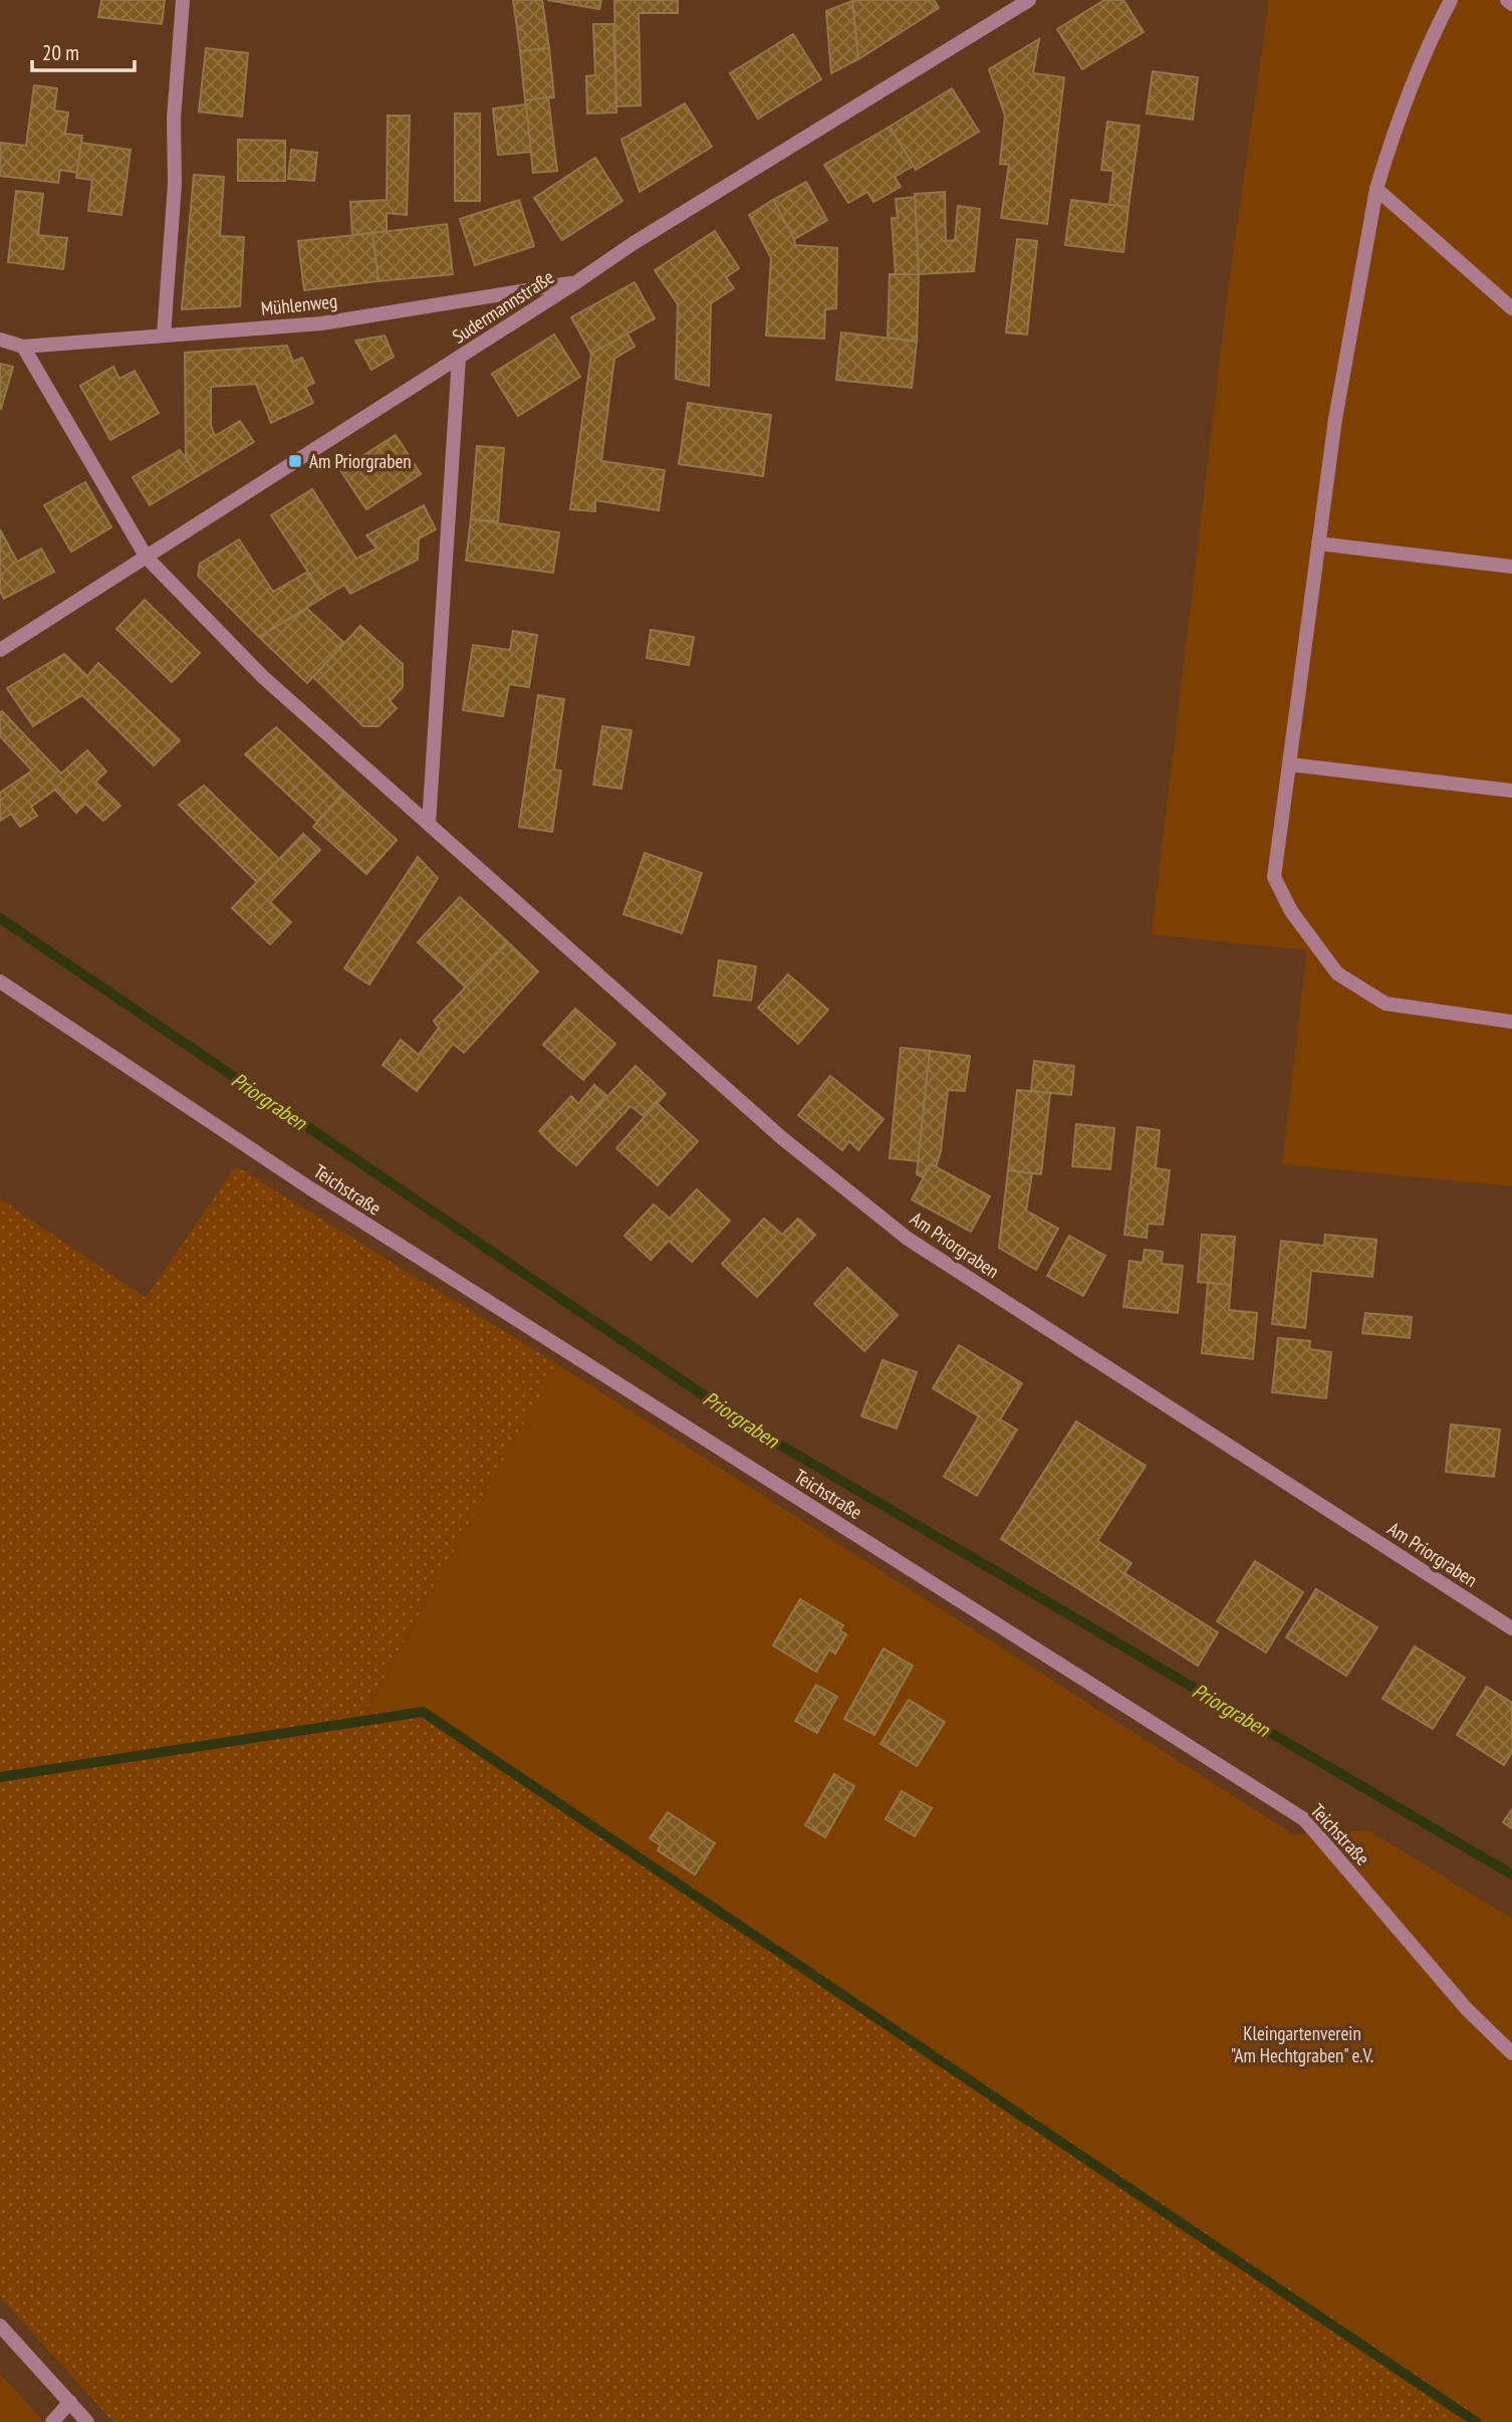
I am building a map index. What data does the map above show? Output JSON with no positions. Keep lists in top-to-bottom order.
{
  "streets": {
    "street": [
      "Mühlenweg",
      "Sudermannstraße",
      "Teichstraße",
      "Am Priorgraben"
    ]
  },
  "crossings": [
    ["Mühlenweg", "Sudermannstraße"],
    ["Sudermannstraße", "Am Priorgraben"]
  ],
  "water": ["Priorgraben"],
  "parks": ["Kleingartenverein \"Am Hechtgraben\" e.V."],
  "places": {
    "transit": ["Am Priorgraben"]
  },
  "scale_bar": "20 m"
}
